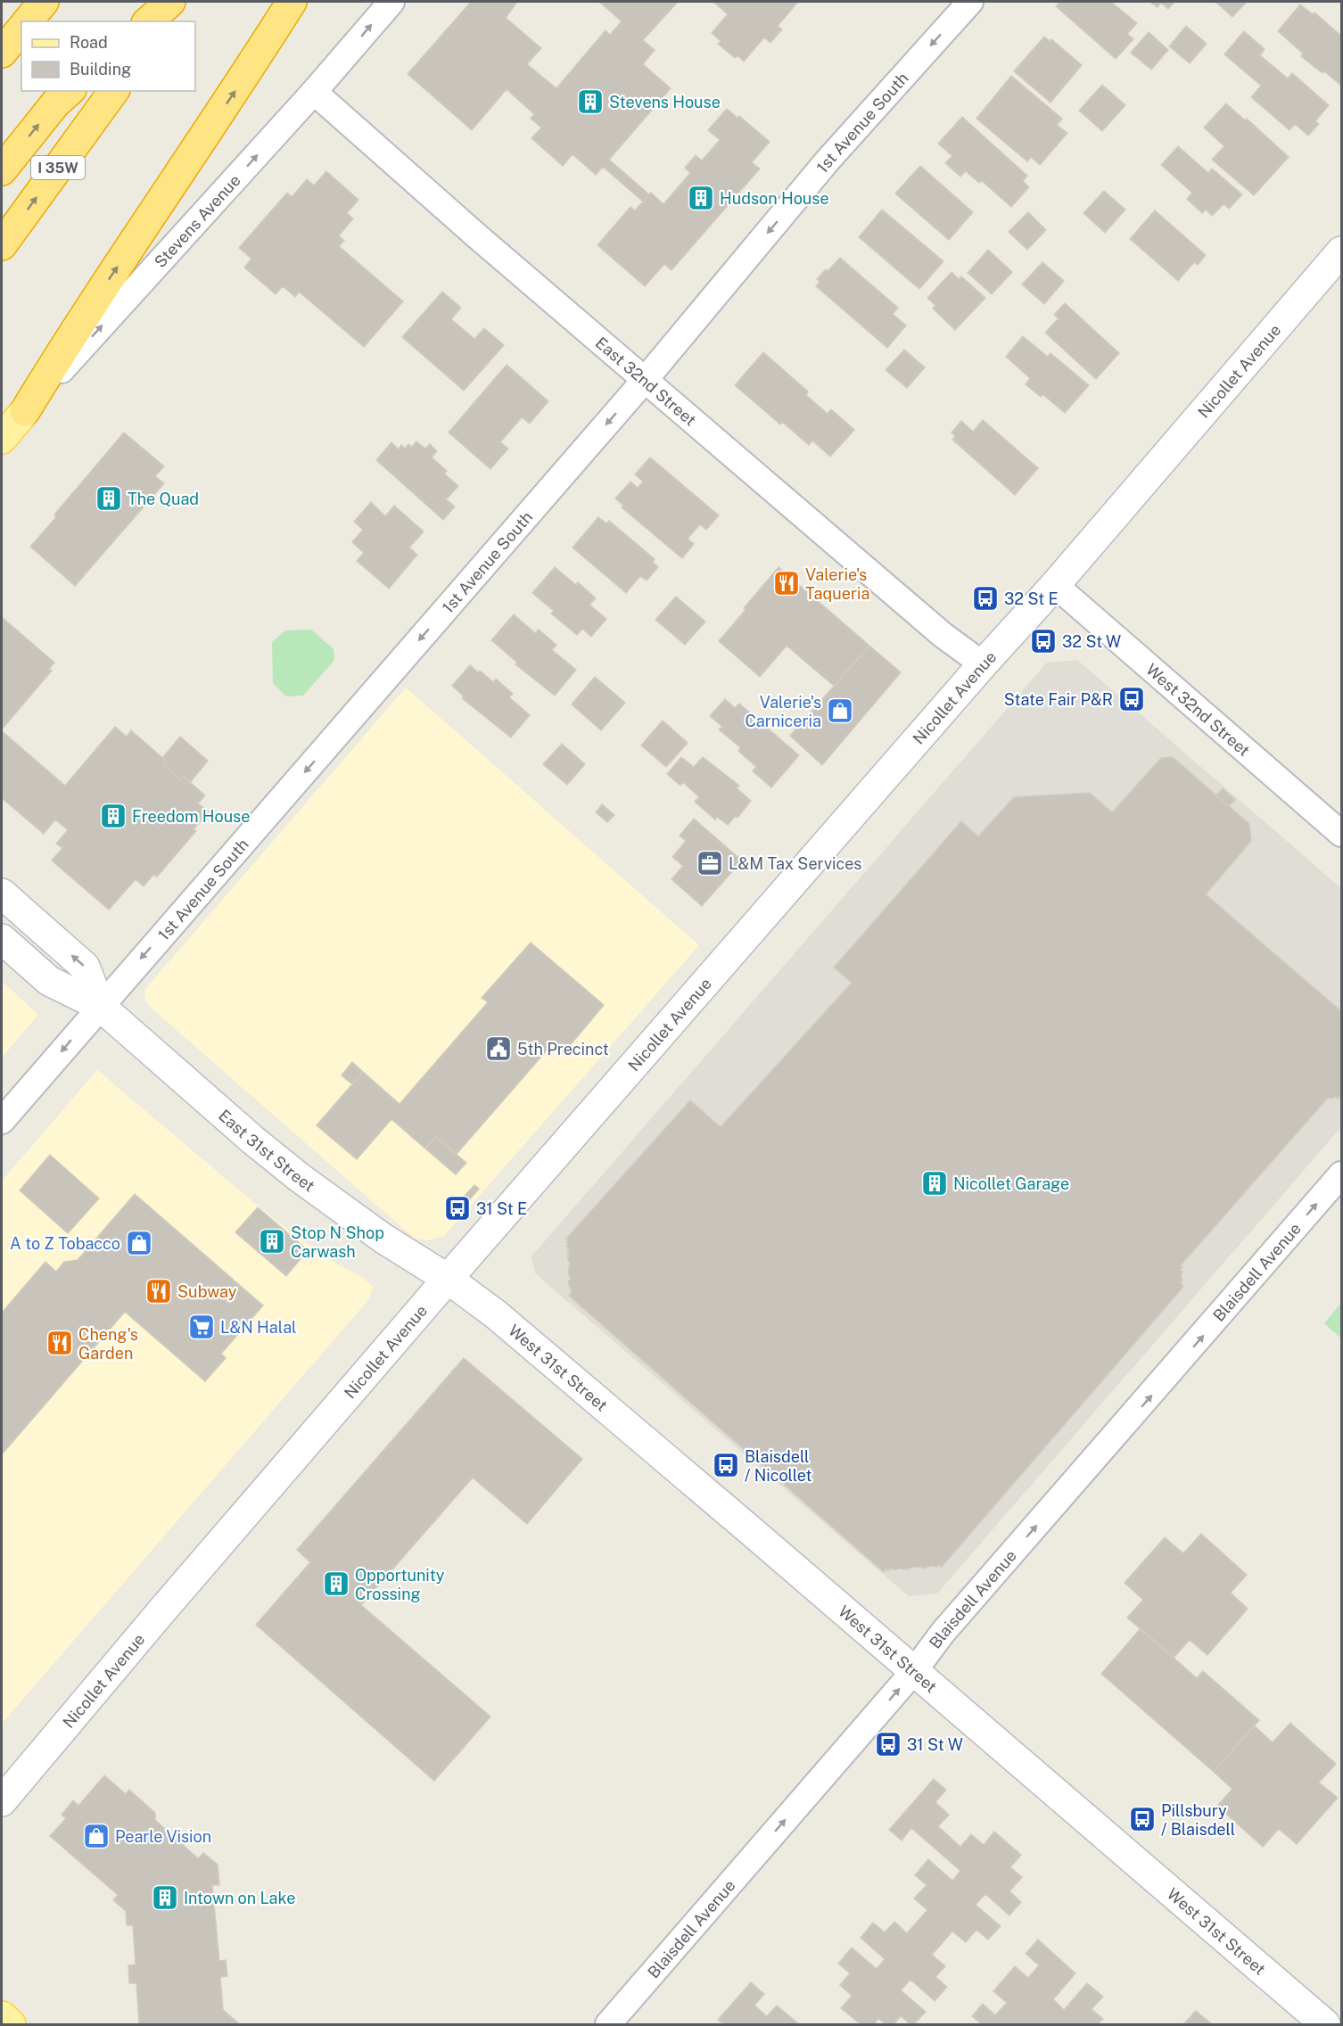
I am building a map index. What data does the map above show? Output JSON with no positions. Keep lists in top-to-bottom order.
{
  "streets": {
    "highway": ["I 35W"],
    "main road": [
      "Stevens Avenue",
      "Nicollet Avenue",
      "East 31st Street",
      "West 31st Street"
    ],
    "street": [
      "1st Avenue South",
      "East 32nd Street",
      "West 32nd Street",
      "Blaisdell Avenue"
    ]
  },
  "crossings": [
    ["1st Avenue South", "East 32nd Street"],
    ["1st Avenue South", "East 31st Street"],
    ["Stevens Avenue", "East 32nd Street"],
    ["Nicollet Avenue", "East 32nd Street"],
    ["Nicollet Avenue", "West 32nd Street"],
    ["Nicollet Avenue", "East 31st Street"],
    ["Nicollet Avenue", "West 31st Street"],
    ["East 31st Street", "West 31st Street"],
    ["Blaisdell Avenue", "West 31st Street"]
  ],
  "one_way": ["1st Avenue South", "Stevens Avenue", "Blaisdell Avenue"],
  "places": {
    "building": [
      "Stevens House",
      "Hudson House",
      "The Quad",
      "Freedom House",
      "Nicollet Garage",
      "Stop N Shop Carwash",
      "Opportunity Crossing",
      "Intown on Lake"
    ],
    "restaurant": ["Valerie's Taqueria", "Subway", "Cheng's Garden"],
    "bus stop": [
      "32 St E",
      "32 St W",
      "State Fair P&R",
      "31 St E",
      "Blaisdell / Nicollet",
      "31 St W",
      "Pillsbury / Blaisdell"
    ],
    "shop": ["Valerie's Carniceria", "A to Z Tobacco", "Pearle Vision"],
    "office": ["L&M Tax Services"],
    "public building": ["5th Precinct"],
    "supermarket": ["L&N Halal"]
  },
  "legend": ["Road", "Building"]
}
